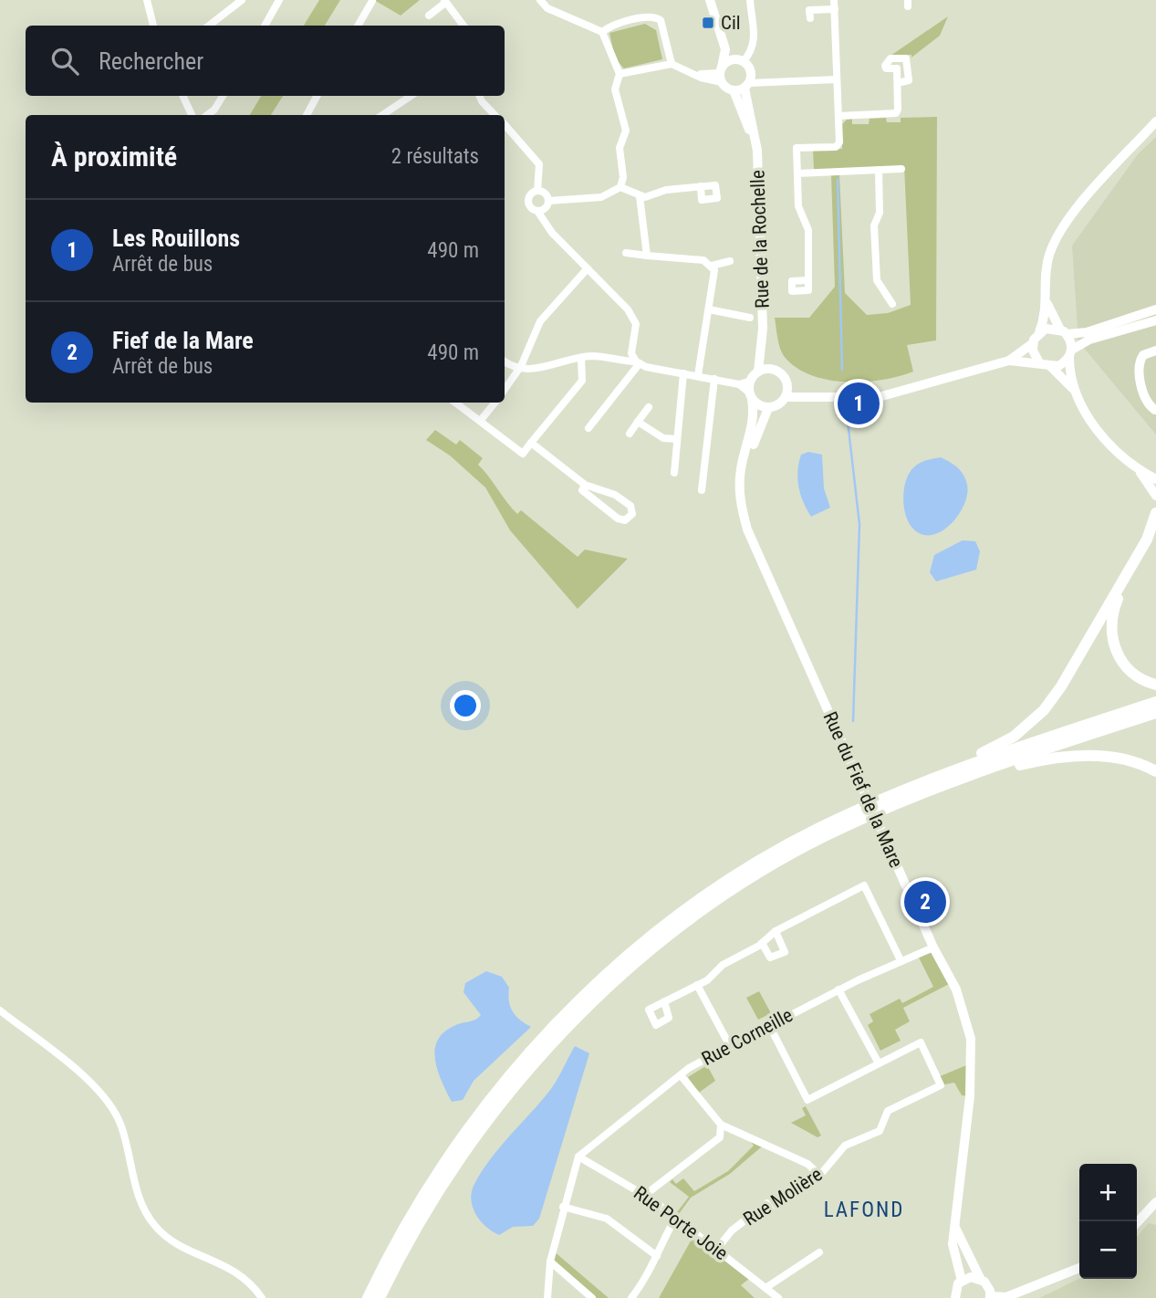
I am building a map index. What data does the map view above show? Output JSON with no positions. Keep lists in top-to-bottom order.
{
  "streets": {
    "main road": ["Rue de la Rochelle", "Rue du Fief de la Mare"],
    "street": ["Rue Corneille", "Rue Molière", "Rue Porte Joie"]
  },
  "crossings": [
    ["Rue de la Rochelle", "Rue du Fief de la Mare"],
    ["Rue du Fief de la Mare", "Rue Corneille"],
    ["Rue Corneille", "Rue Porte Joie"],
    ["Rue Molière", "Rue Porte Joie"]
  ],
  "districts": ["LAFOND"],
  "places": {
    "transit": ["Cil"]
  },
  "page": {
    "search": "Rechercher",
    "heading": ["À proximité", "2 résultats"],
    "list": [
      {
        "mark": "1",
        "name": "Les Rouillons",
        "note": "Arrêt de bus",
        "value": "490 m"
      },
      {
        "mark": "2",
        "name": "Fief de la Mare",
        "note": "Arrêt de bus",
        "value": "490 m"
      }
    ],
    "pins": ["1", "2"],
    "map_buttons": ["+", "−"]
  }
}
